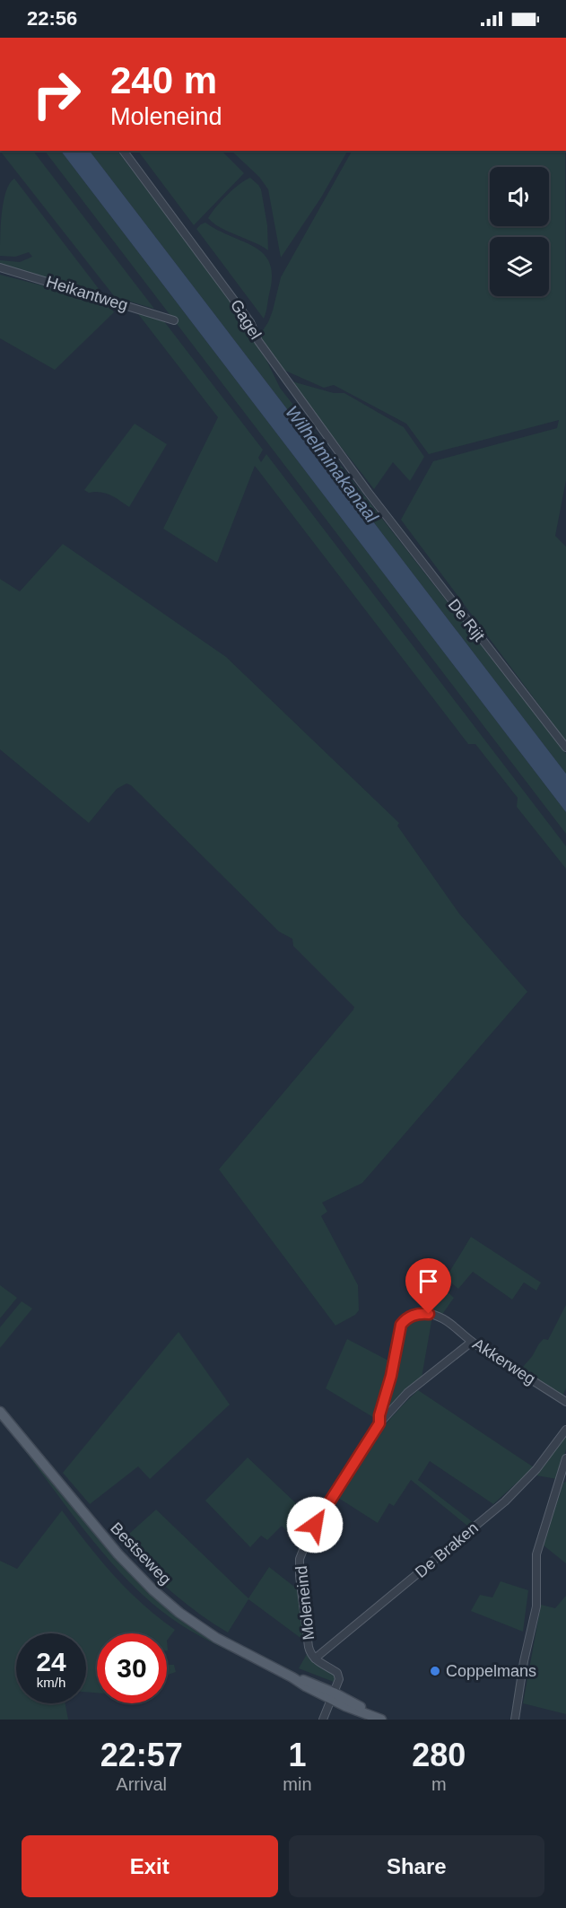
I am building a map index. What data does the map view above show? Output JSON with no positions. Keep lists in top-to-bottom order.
{
  "streets": {
    "main road": ["Bestseweg"],
    "street": [
      "Heikantweg",
      "Gagel",
      "De Rijt",
      "Akkerweg",
      "De Braken",
      "Moleneind"
    ]
  },
  "crossings": [
    ["Gagel", "De Rijt"],
    ["Akkerweg", "Moleneind"],
    ["De Braken", "Moleneind"],
    ["Bestseweg", "Moleneind"]
  ],
  "water": ["Wilhelminakanaal"],
  "places": ["Coppelmans"],
  "page": {
    "status": "22:56",
    "turn": ["240 m", "Moleneind"],
    "speed": "24 km/h",
    "limit": "30",
    "eta": [
      "22:57",
      "Arrival",
      "1",
      "min",
      "280",
      "m"
    ],
    "buttons": ["Exit", "Share"]
  }
}
